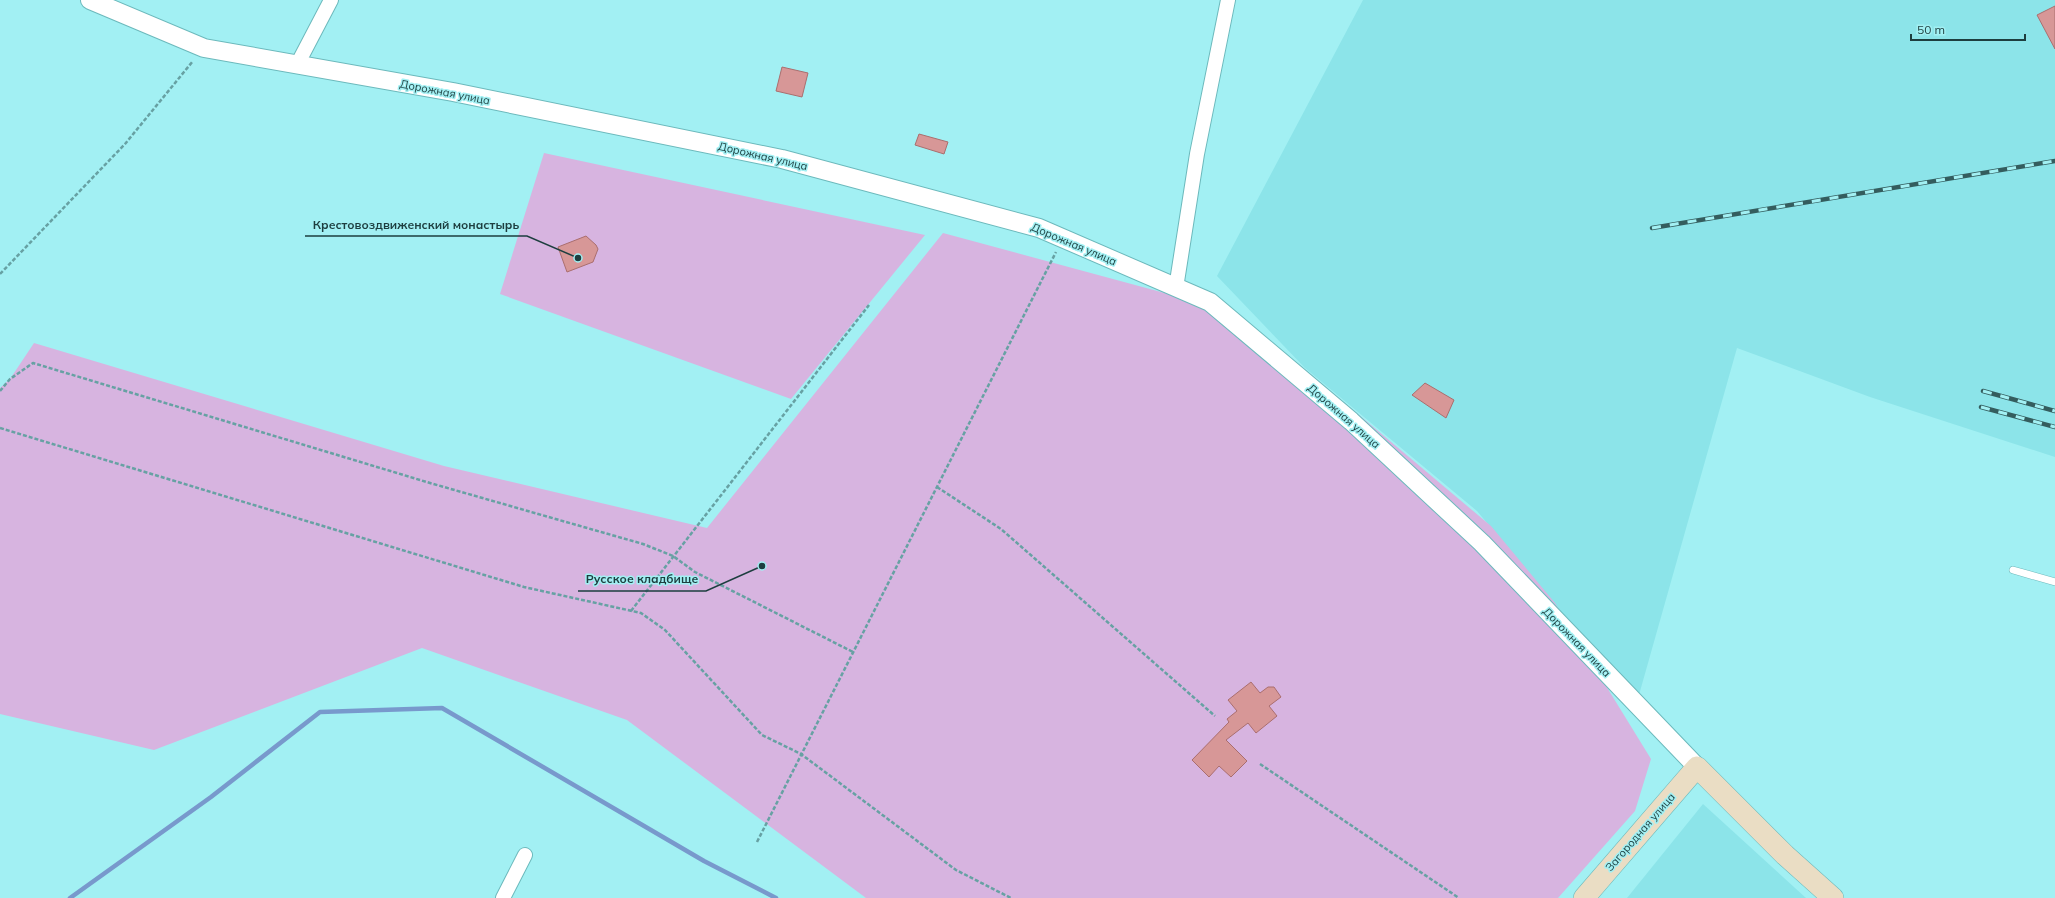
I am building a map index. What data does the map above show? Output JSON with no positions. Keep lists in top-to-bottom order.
{
  "streets": {
    "main road": ["Загородная улица"],
    "street": ["Дорожная улица"]
  },
  "crossings": [
    ["Дорожная улица", "Загородная улица"]
  ],
  "places": ["Крестовоздвиженский монастырь", "Русское кладбище"],
  "scale_bar": "50 m"
}
